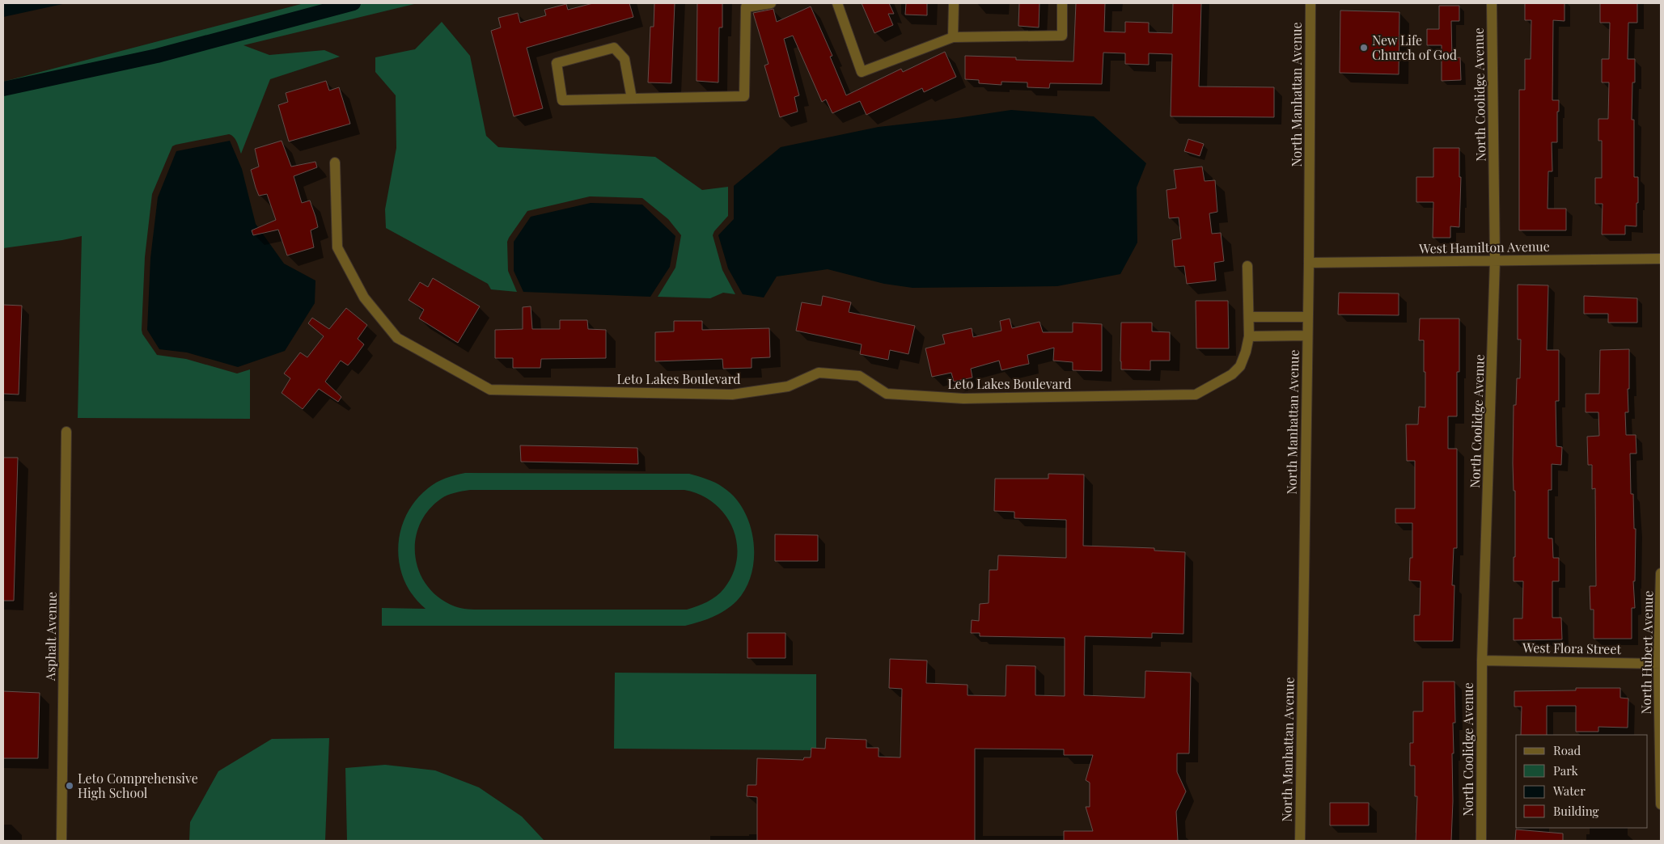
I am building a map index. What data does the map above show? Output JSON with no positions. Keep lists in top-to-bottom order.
{
  "streets": {
    "street": [
      "North Manhattan Avenue",
      "North Coolidge Avenue",
      "West Hamilton Avenue",
      "Leto Lakes Boulevard",
      "Asphalt Avenue",
      "West Flora Street",
      "North Hubert Avenue"
    ]
  },
  "crossings": [
    ["North Manhattan Avenue", "West Hamilton Avenue"],
    ["North Coolidge Avenue", "West Hamilton Avenue"],
    ["North Coolidge Avenue", "West Flora Street"],
    ["West Flora Street", "North Hubert Avenue"]
  ],
  "places": ["New Life Church of God", "Leto Comprehensive High School"],
  "legend": [
    "Road",
    "Park",
    "Water",
    "Building"
  ]
}
